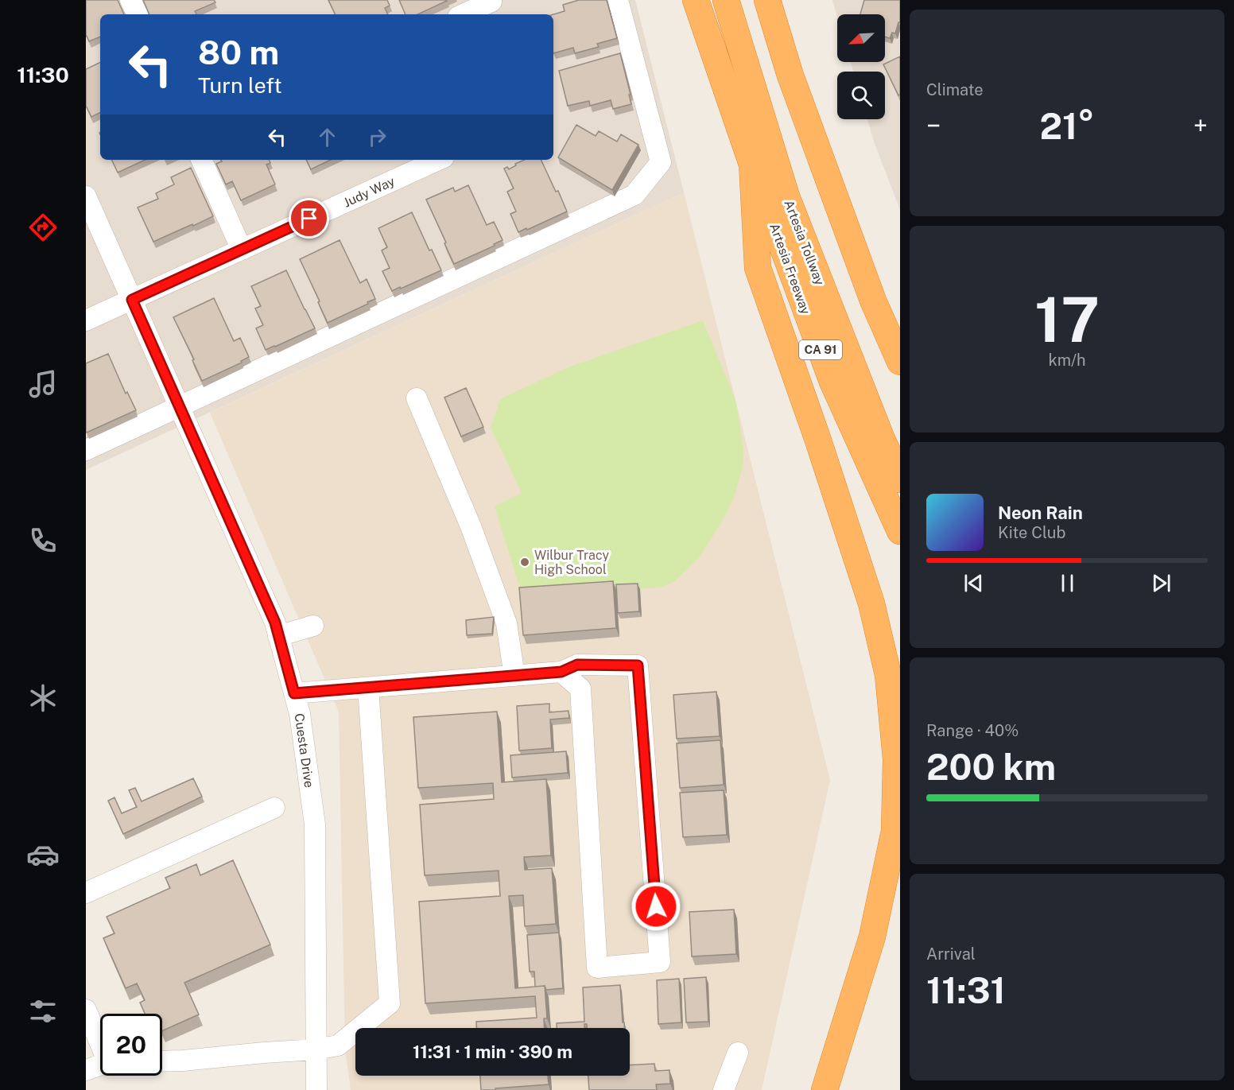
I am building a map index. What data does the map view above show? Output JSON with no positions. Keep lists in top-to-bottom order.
{
  "streets": {
    "highway": ["Artesia Tollway", "Artesia Freeway", "CA 91"],
    "street": ["Judy Way", "Cuesta Drive"]
  },
  "crossings": [
    ["Judy Way", "Cuesta Drive"]
  ],
  "places": ["Wilbur Tracy High School"],
  "north": "bottom left",
  "page": {
    "tabs": "11:30",
    "tile": [
      "Climate",
      ["17", "km/h"],
      ["Range · 40%", "200 km"],
      ["Arrival", "11:31"]
    ],
    "turn": ["80 m", "Turn left"],
    "heat": ["−", "21°", "+"],
    "song": ["Neon Rain", "Kite Club"],
    "limit": "20",
    "trip": "11:31 · 1 min · 390 m"
  }
}
